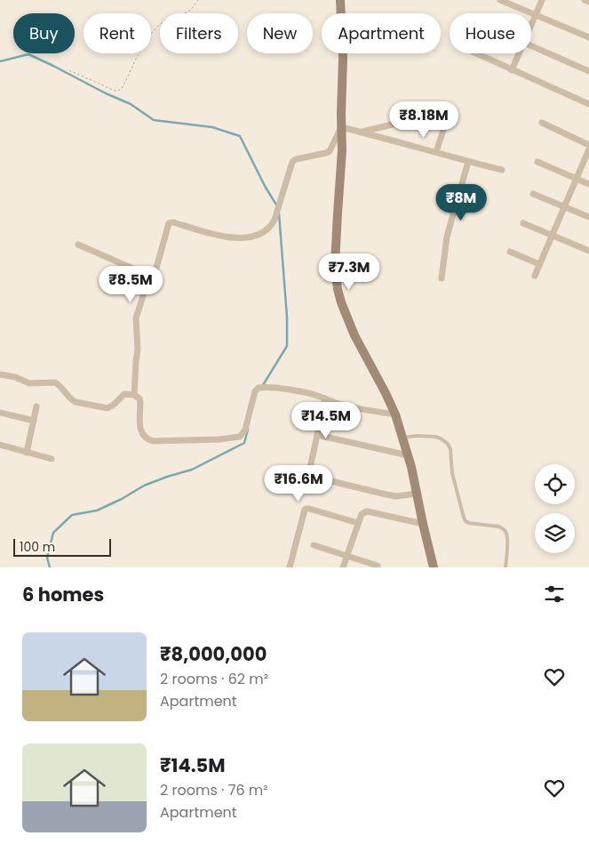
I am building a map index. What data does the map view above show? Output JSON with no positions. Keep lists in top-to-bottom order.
{
  "scale_bar": "100 m",
  "page": {
    "chip": [
      "Buy",
      "Rent",
      "Filters",
      "New",
      "Apartment",
      "House"
    ],
    "price": [
      "₹8.18M",
      "₹8M",
      "₹7.3M",
      "₹8.5M",
      "₹14.5M",
      "₹16.6M"
    ],
    "scale": "100 m",
    "heading": "6 homes",
    "list": [
      {
        "name": "₹8,000,000",
        "note": "2 rooms · 62 m² · Apartment"
      },
      {
        "name": "₹14.5M",
        "note": "2 rooms · 76 m² · Apartment"
      }
    ]
  }
}
